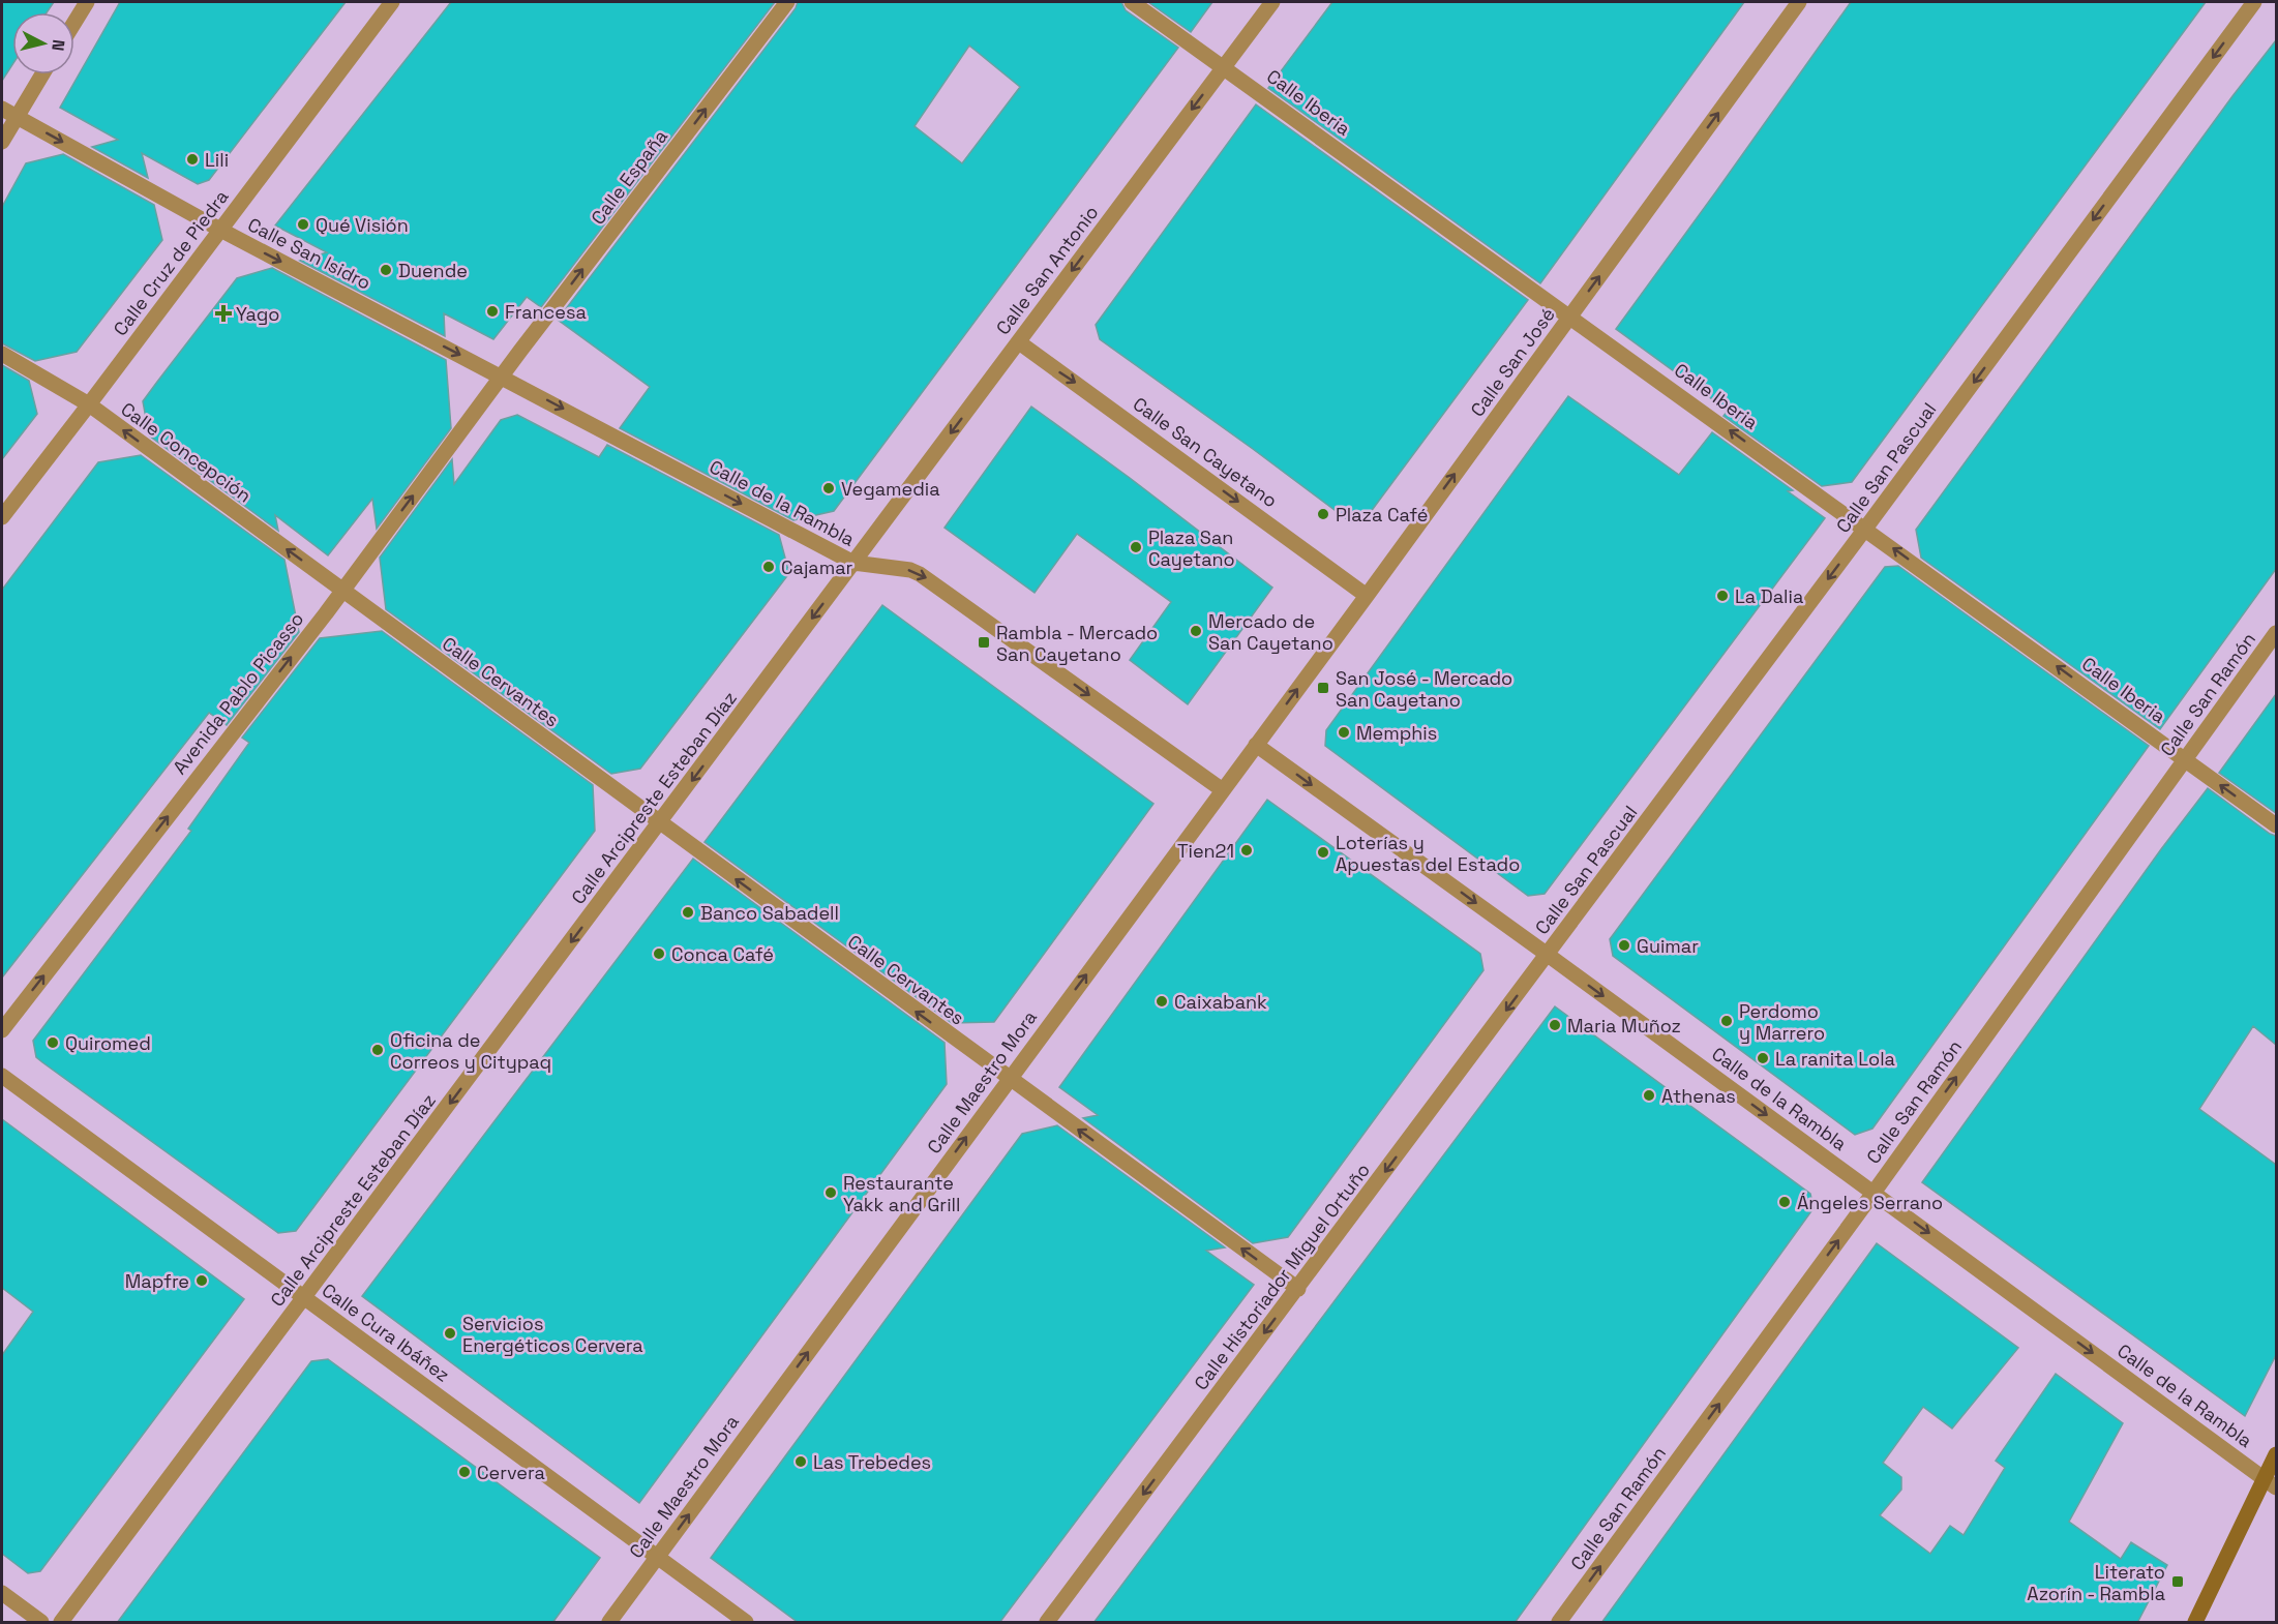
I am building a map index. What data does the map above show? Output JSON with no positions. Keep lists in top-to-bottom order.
{
  "streets": {
    "street": [
      "Calle Iberia",
      "Calle España",
      "Calle San Isidro",
      "Calle Cruz de Piedra",
      "Calle San Antonio",
      "Calle San José",
      "Calle Concepción",
      "Calle San Cayetano",
      "Calle San Pascual",
      "Calle de la Rambla",
      "Calle Cervantes",
      "Avenida Pablo Picasso",
      "Calle San Ramón",
      "Calle Arcipreste Esteban Díaz",
      "Calle Maestro Mora",
      "Calle Historiador Miguel Ortuño",
      "Calle Cura Ibáñez"
    ]
  },
  "crossings": [
    ["Calle Iberia", "Calle San Antonio"],
    ["Calle Iberia", "Calle San José"],
    ["Calle Iberia", "Calle San Pascual"],
    ["Calle Iberia", "Calle San Ramón"],
    ["Calle España", "Calle San Isidro"],
    ["Calle España", "Calle de la Rambla"],
    ["Calle España", "Avenida Pablo Picasso"],
    ["Calle San Isidro", "Calle Cruz de Piedra"],
    ["Calle San Isidro", "Calle de la Rambla"],
    ["Calle San Isidro", "Avenida Pablo Picasso"],
    ["Calle Cruz de Piedra", "Calle Concepción"],
    ["Calle San Antonio", "Calle San Cayetano"],
    ["Calle San Antonio", "Calle de la Rambla"],
    ["Calle San Antonio", "Calle Arcipreste Esteban Díaz"],
    ["Calle San José", "Calle San Cayetano"],
    ["Calle San José", "Calle de la Rambla"],
    ["Calle San José", "Calle Maestro Mora"],
    ["Calle Concepción", "Calle Cervantes"],
    ["Calle Concepción", "Avenida Pablo Picasso"],
    ["Calle San Pascual", "Calle de la Rambla"],
    ["Calle San Pascual", "Calle Historiador Miguel Ortuño"],
    ["Calle de la Rambla", "Avenida Pablo Picasso"],
    ["Calle de la Rambla", "Calle San Ramón"],
    ["Calle de la Rambla", "Calle Arcipreste Esteban Díaz"],
    ["Calle de la Rambla", "Calle Maestro Mora"],
    ["Calle de la Rambla", "Calle Historiador Miguel Ortuño"],
    ["Calle Cervantes", "Avenida Pablo Picasso"],
    ["Calle Cervantes", "Calle Arcipreste Esteban Díaz"],
    ["Calle Cervantes", "Calle Maestro Mora"],
    ["Calle Cervantes", "Calle Historiador Miguel Ortuño"],
    ["Calle Arcipreste Esteban Díaz", "Calle Cura Ibáñez"],
    ["Calle Maestro Mora", "Calle Cura Ibáñez"]
  ],
  "one_way": [
    "Calle Iberia",
    "Calle España",
    "Calle San Isidro",
    "Calle San Antonio",
    "Calle San José",
    "Calle Concepción",
    "Calle San Cayetano",
    "Calle San Pascual",
    "Calle de la Rambla",
    "Calle Cervantes",
    "Avenida Pablo Picasso",
    "Calle San Ramón",
    "Calle Arcipreste Esteban Díaz",
    "Calle Maestro Mora",
    "Calle Historiador Miguel Ortuño"
  ],
  "places": {
    "other": [
      "Lili",
      "Qué Visión",
      "Duende",
      "Francesa",
      "Vegamedia",
      "Plaza Café",
      "Plaza San Cayetano",
      "Cajamar",
      "La Dalia",
      "Mercado de San Cayetano",
      "Memphis",
      "Tien21",
      "Loterías y Apuestas del Estado",
      "Banco Sabadell",
      "Guimar",
      "Conca Café",
      "Caixabank",
      "Perdomo y Marrero",
      "Maria Muñoz",
      "Quiromed",
      "Oficina de Correos y Citypaq",
      "La ranita Lola",
      "Athenas",
      "Restaurante Yakk and Grill",
      "Ángeles Serrano",
      "Mapfre",
      "Servicios Energéticos Cervera",
      "Las Trebedes",
      "Cervera"
    ],
    "health": ["Yago"],
    "transit": ["Rambla - Mercado San Cayetano", "San José - Mercado San Cayetano", "Literato Azorín - Rambla"]
  },
  "north": "right"
}
